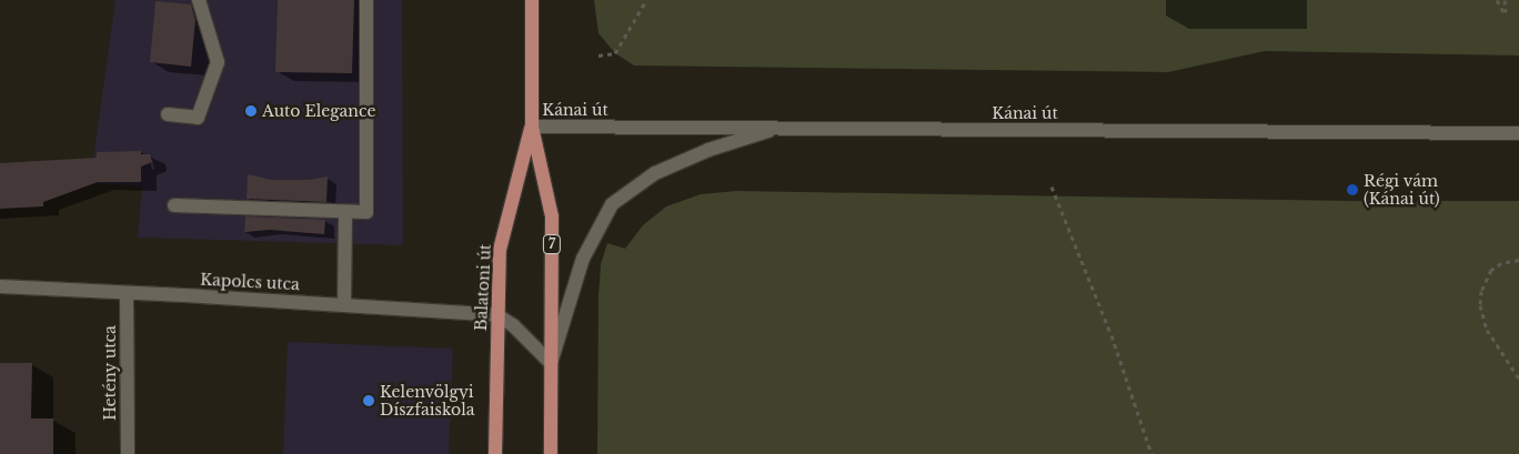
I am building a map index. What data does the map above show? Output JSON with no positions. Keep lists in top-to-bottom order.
{
  "streets": {
    "main road": ["7", "Balatoni út"],
    "street": ["Kánai út", "Kapolcs utca", "Hetény utca"]
  },
  "crossings": [
    ["Kánai út", "Balatoni út"],
    ["Kapolcs utca", "Balatoni út"],
    ["Kapolcs utca", "Hetény utca"]
  ],
  "places": ["Auto Elegance", "Régi vám (Kánai út)", "Kelenvölgyi Díszfaiskola"]
}
